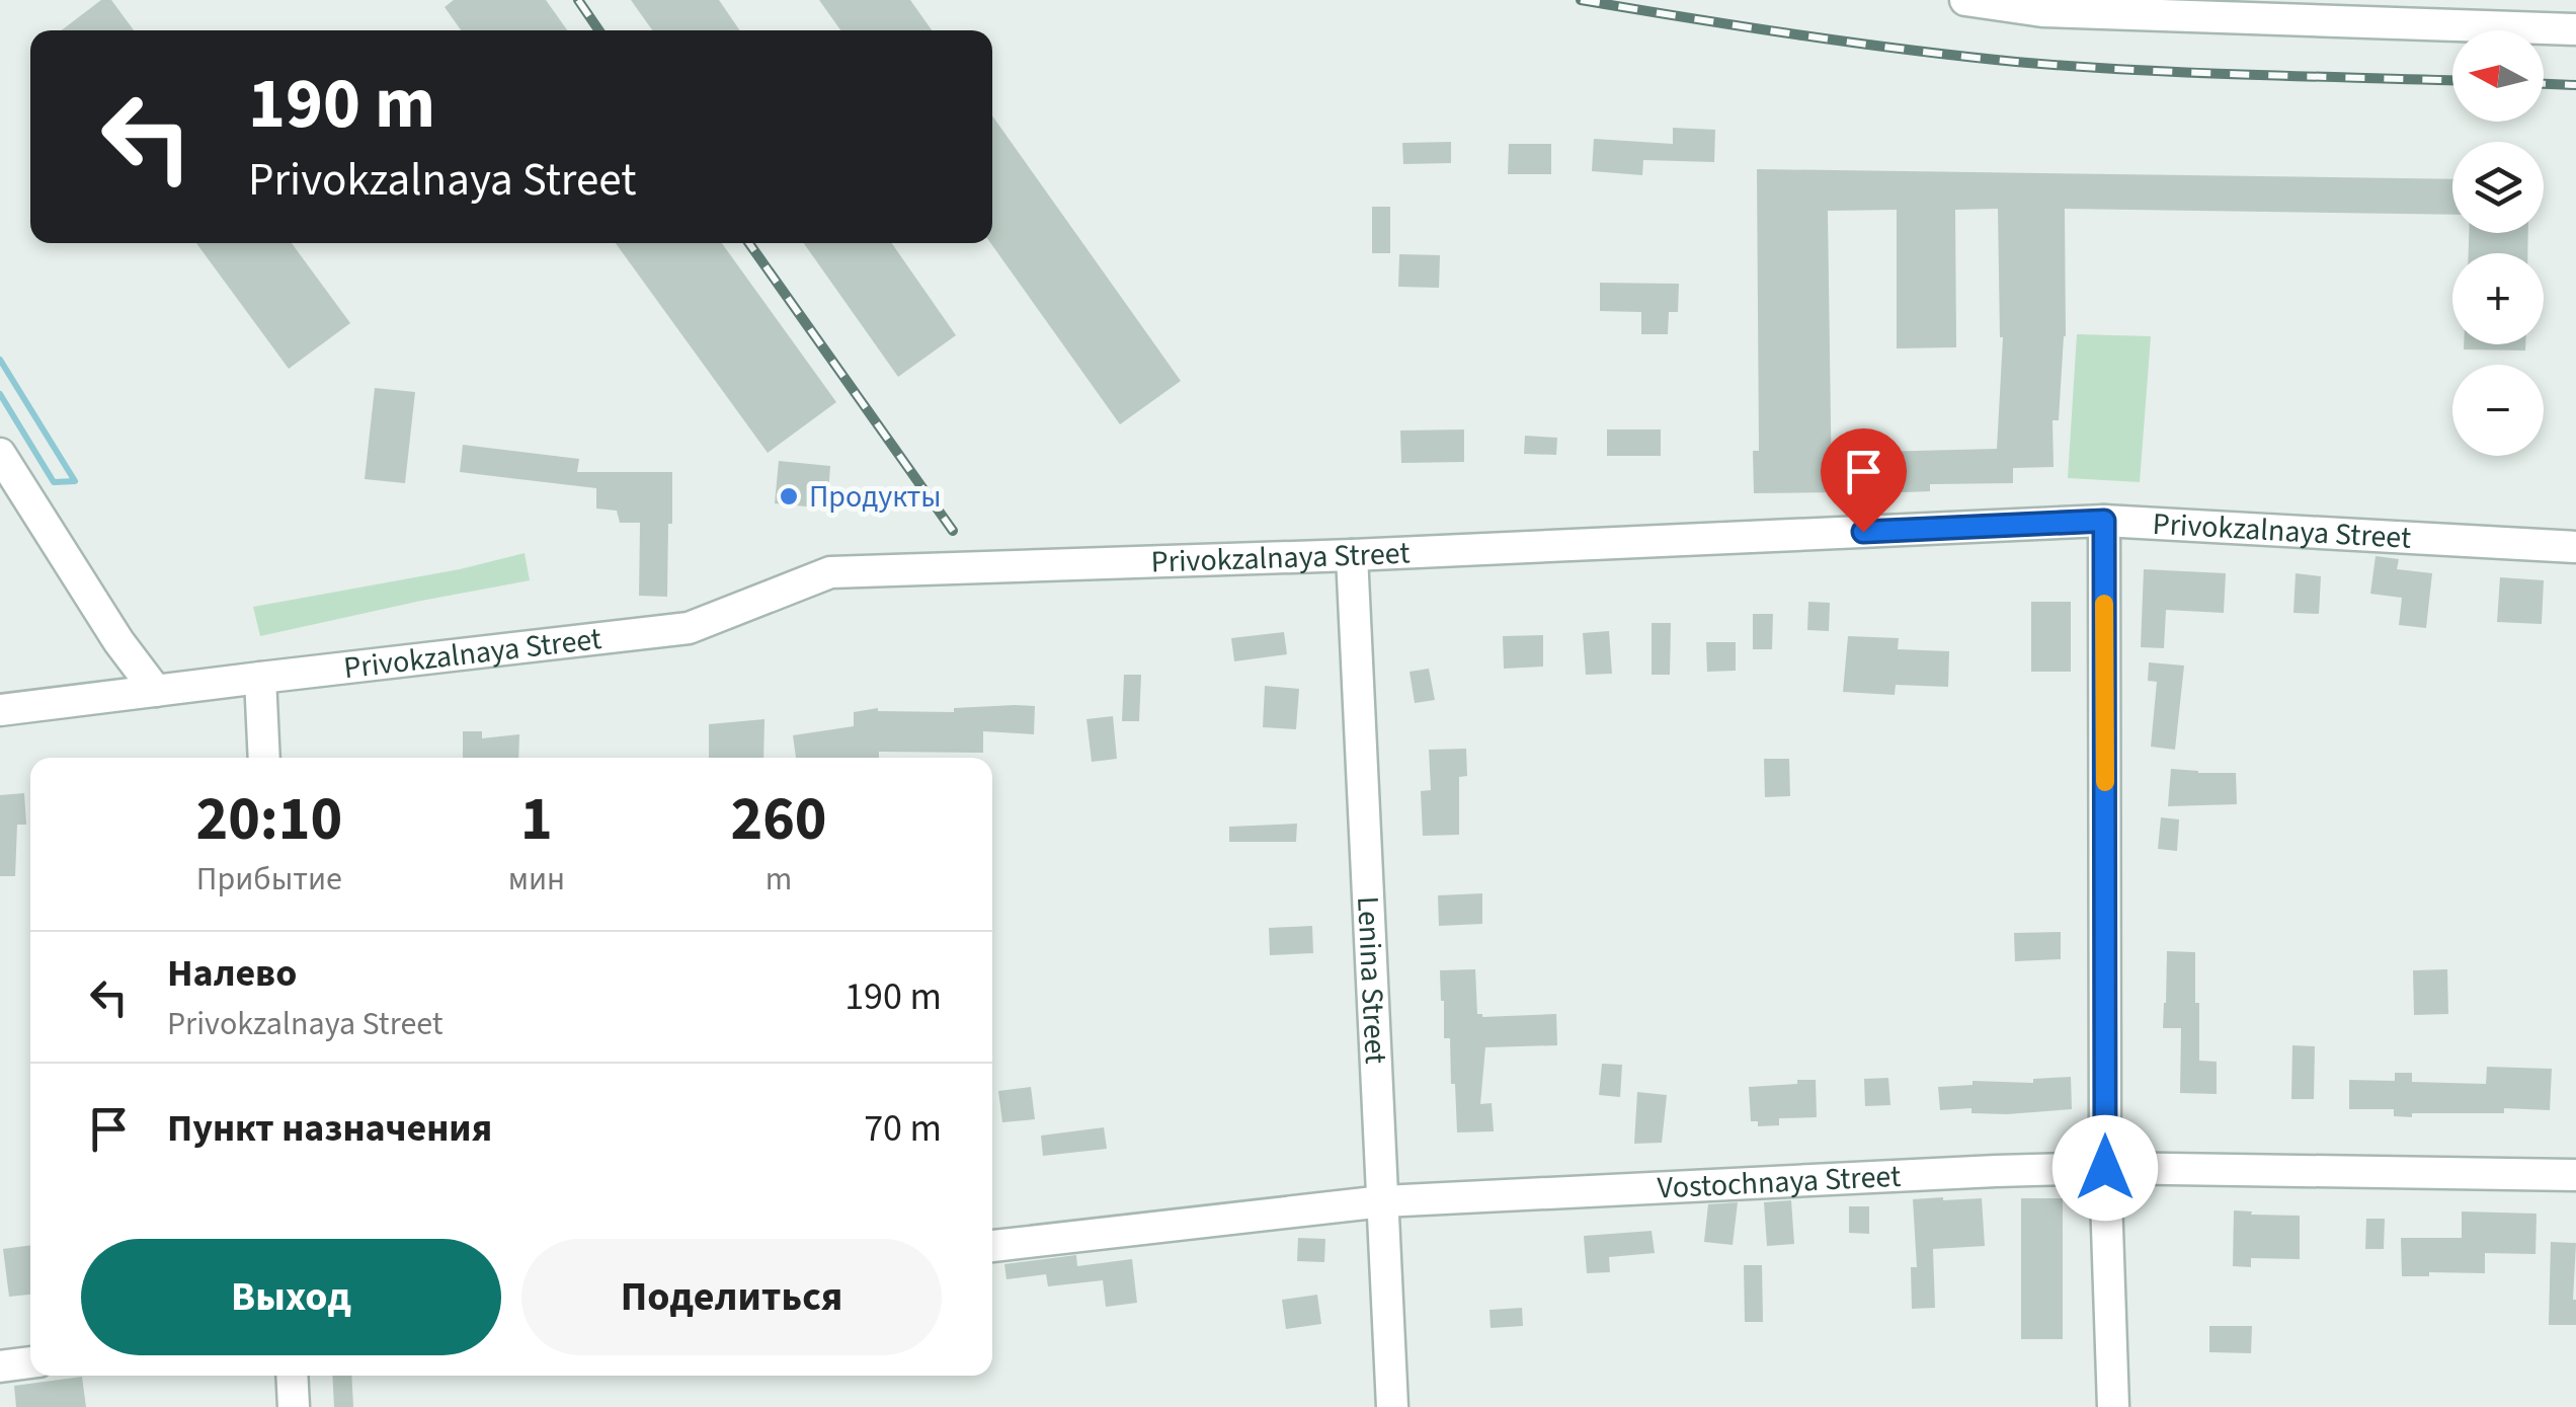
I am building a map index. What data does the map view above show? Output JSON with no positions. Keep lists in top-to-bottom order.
{
  "streets": {
    "street": ["Privokzalnaya Street", "Lenina Street", "Vostochnaya Street"]
  },
  "crossings": [
    ["Privokzalnaya Street", "Lenina Street"],
    ["Lenina Street", "Vostochnaya Street"]
  ],
  "places": ["Продукты"],
  "north": "left",
  "page": {
    "map_buttons": ["+", "−"],
    "turn": ["190 m", "Privokzalnaya Street"],
    "eta": [
      "20:10",
      "Прибытие",
      "1",
      "мин",
      "260",
      "m"
    ],
    "list": [
      {
        "name": "Налево",
        "note": "Privokzalnaya Street",
        "value": "190 m"
      },
      {
        "name": "Пункт назначения",
        "value": "70 m"
      }
    ],
    "buttons": ["Выход", "Поделиться"]
  }
}
